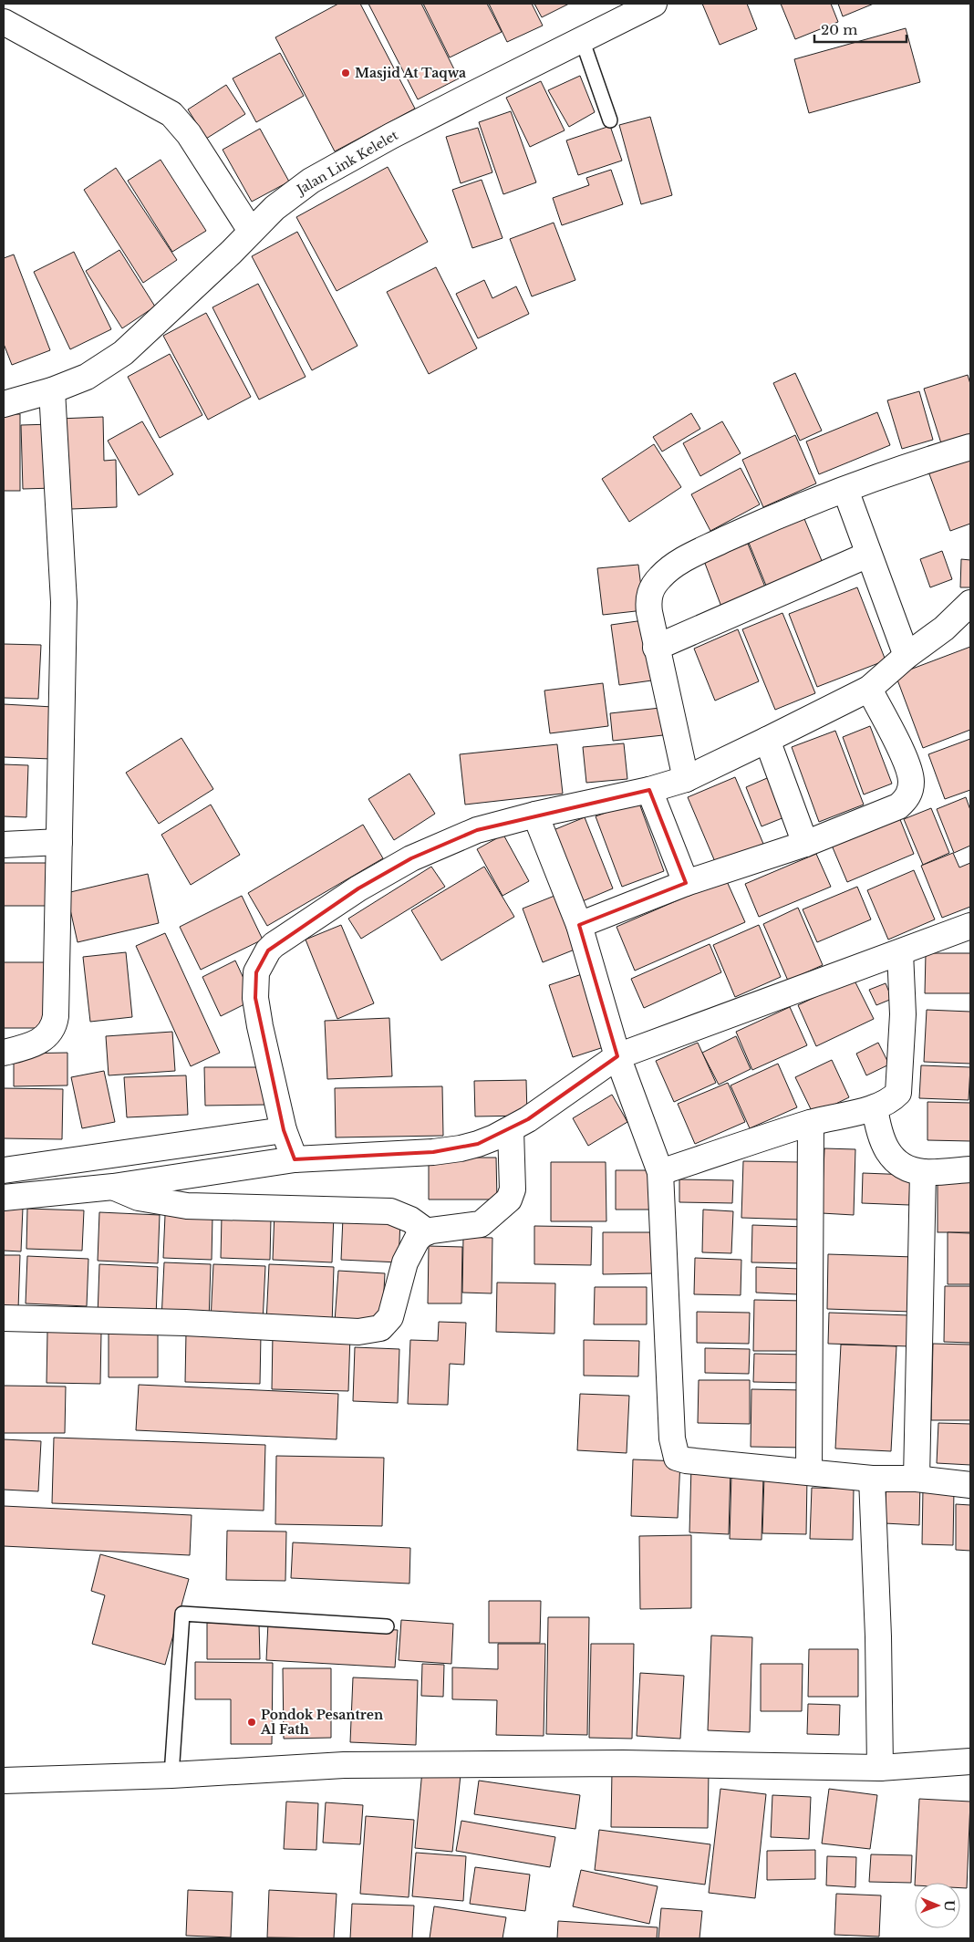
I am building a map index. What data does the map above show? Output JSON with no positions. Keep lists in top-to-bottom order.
{
  "streets": {
    "street": ["Jalan Link Kelelet"]
  },
  "places": ["Masjid At Taqwa", "Pondok Pesantren Al Fath"],
  "scale_bar": "20 m",
  "north": "right"
}
